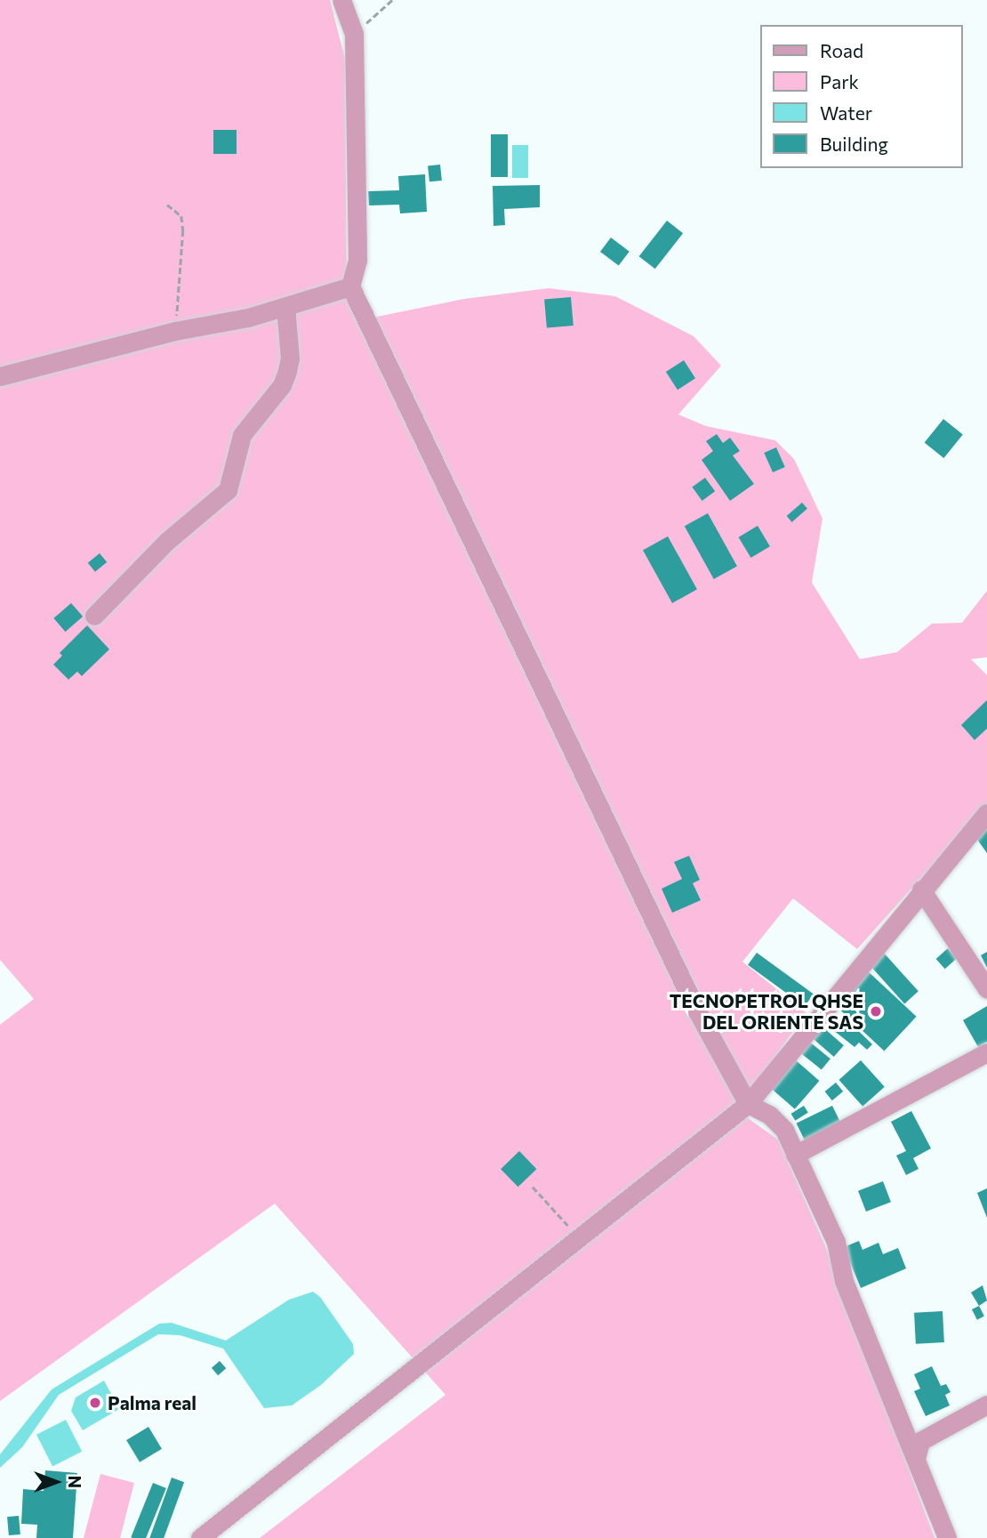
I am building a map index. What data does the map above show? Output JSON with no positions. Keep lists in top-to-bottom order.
{
  "places": ["TECNOPETROL QHSE DEL ORIENTE SAS", "Palma real"],
  "legend": [
    "Road",
    "Park",
    "Water",
    "Building"
  ],
  "north": "right"
}
